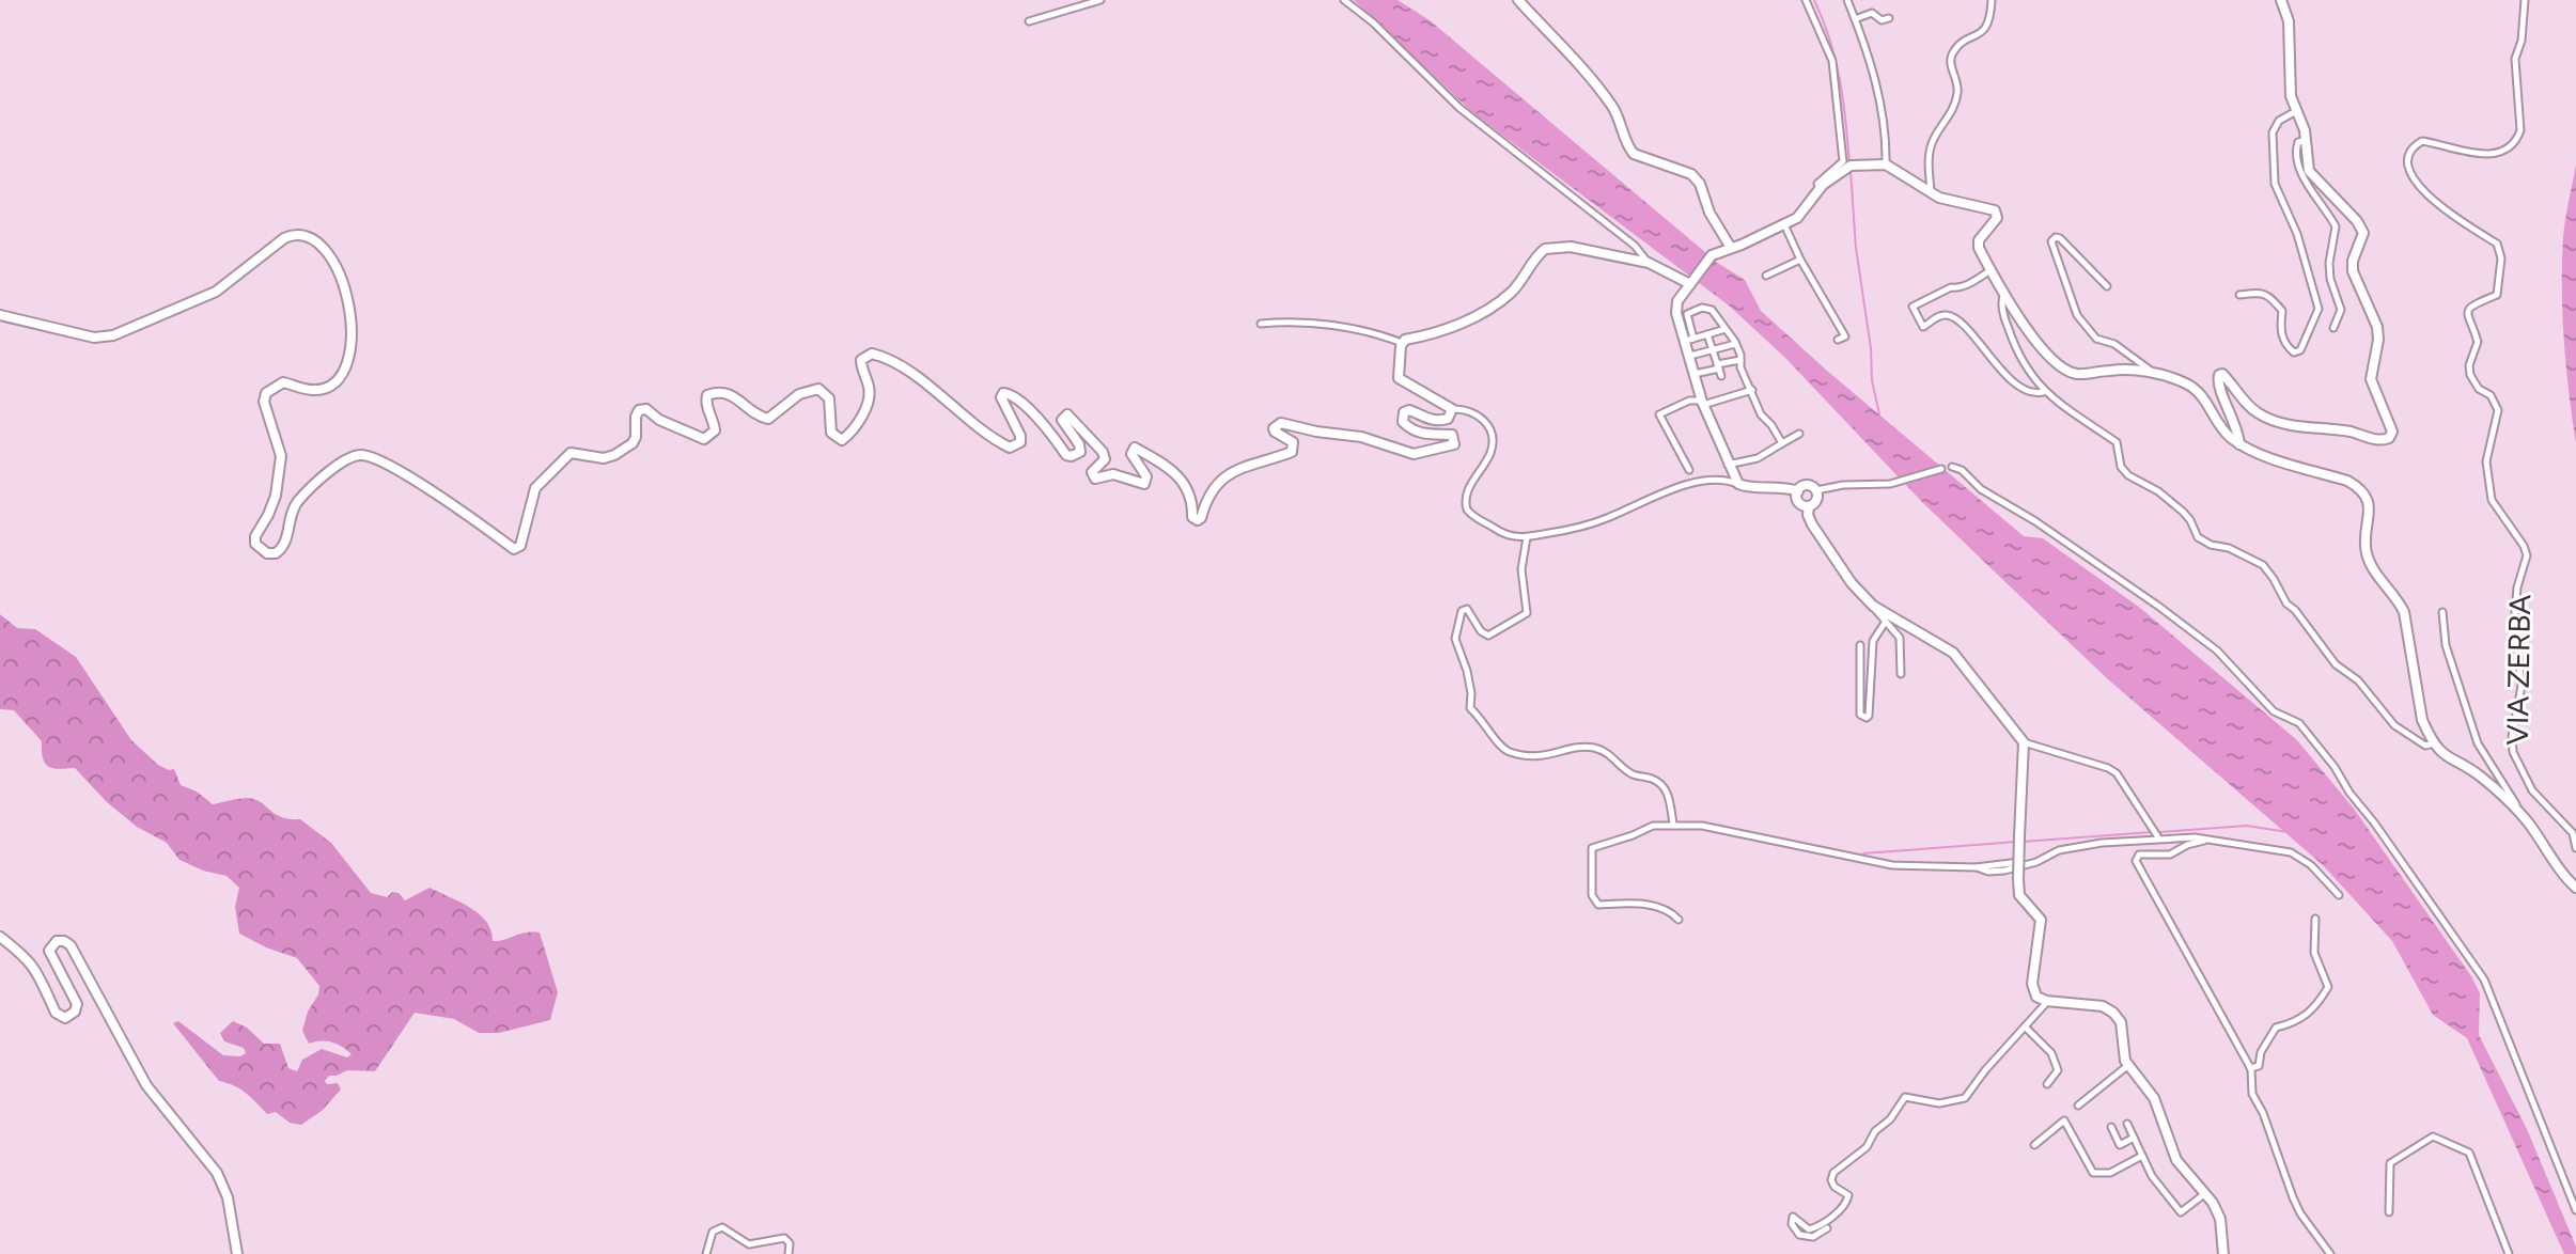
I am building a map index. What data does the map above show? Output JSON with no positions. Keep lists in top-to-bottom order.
{
  "streets": {
    "street": ["VIA ZERBA"]
  }
}
